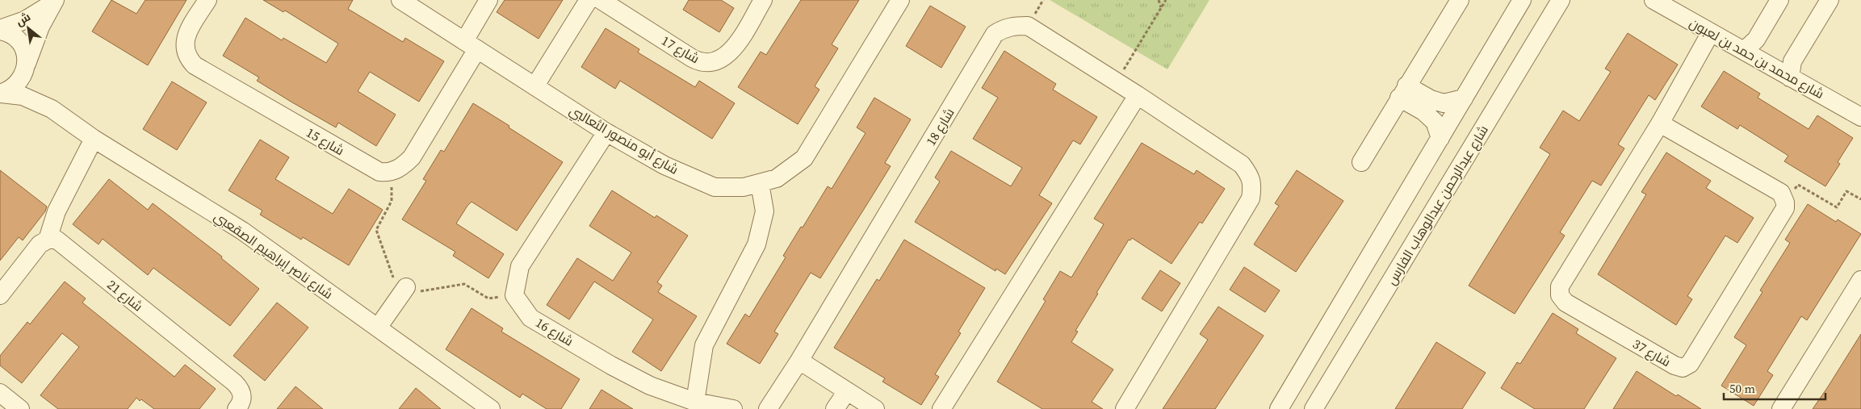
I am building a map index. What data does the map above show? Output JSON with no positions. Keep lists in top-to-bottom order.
{
  "streets": {
    "street": [
      "شارع 17",
      "شارع محمد بن حمد بن لعبون",
      "شارع 18",
      "شارع أبو منصور الثعالبي",
      "شارع 15",
      "شارع عبدالرحمن عبدالوهاب الفارس",
      "شارع ناصر إبراهيم الصقعبي",
      "شارع 21",
      "شارع 16",
      "شارع 37"
    ]
  },
  "crossings": [
    ["شارع محمد بن حمد بن لعبون", "شارع 37"]
  ],
  "scale_bar": "50 m",
  "north": "top left"
}
